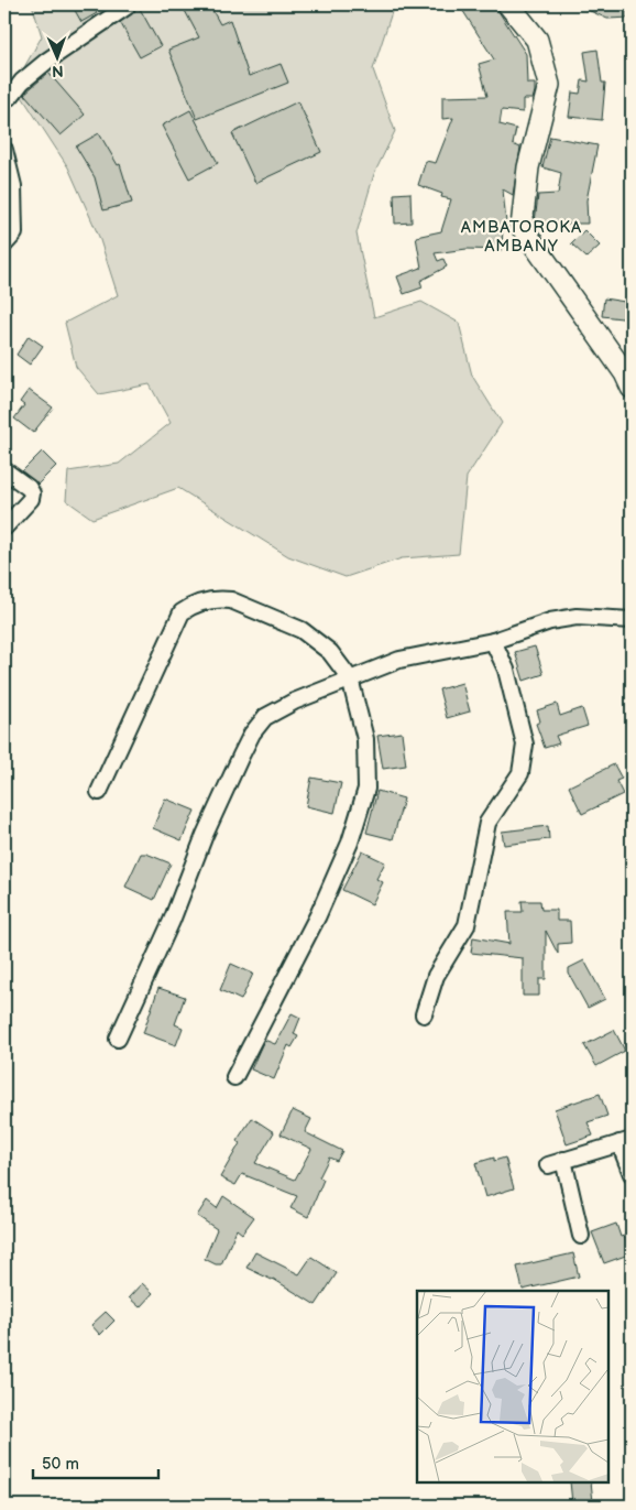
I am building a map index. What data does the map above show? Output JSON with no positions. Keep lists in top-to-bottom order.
{
  "districts": ["AMBATOROKA AMBANY"],
  "scale_bar": "50 m",
  "north": "bottom"
}
